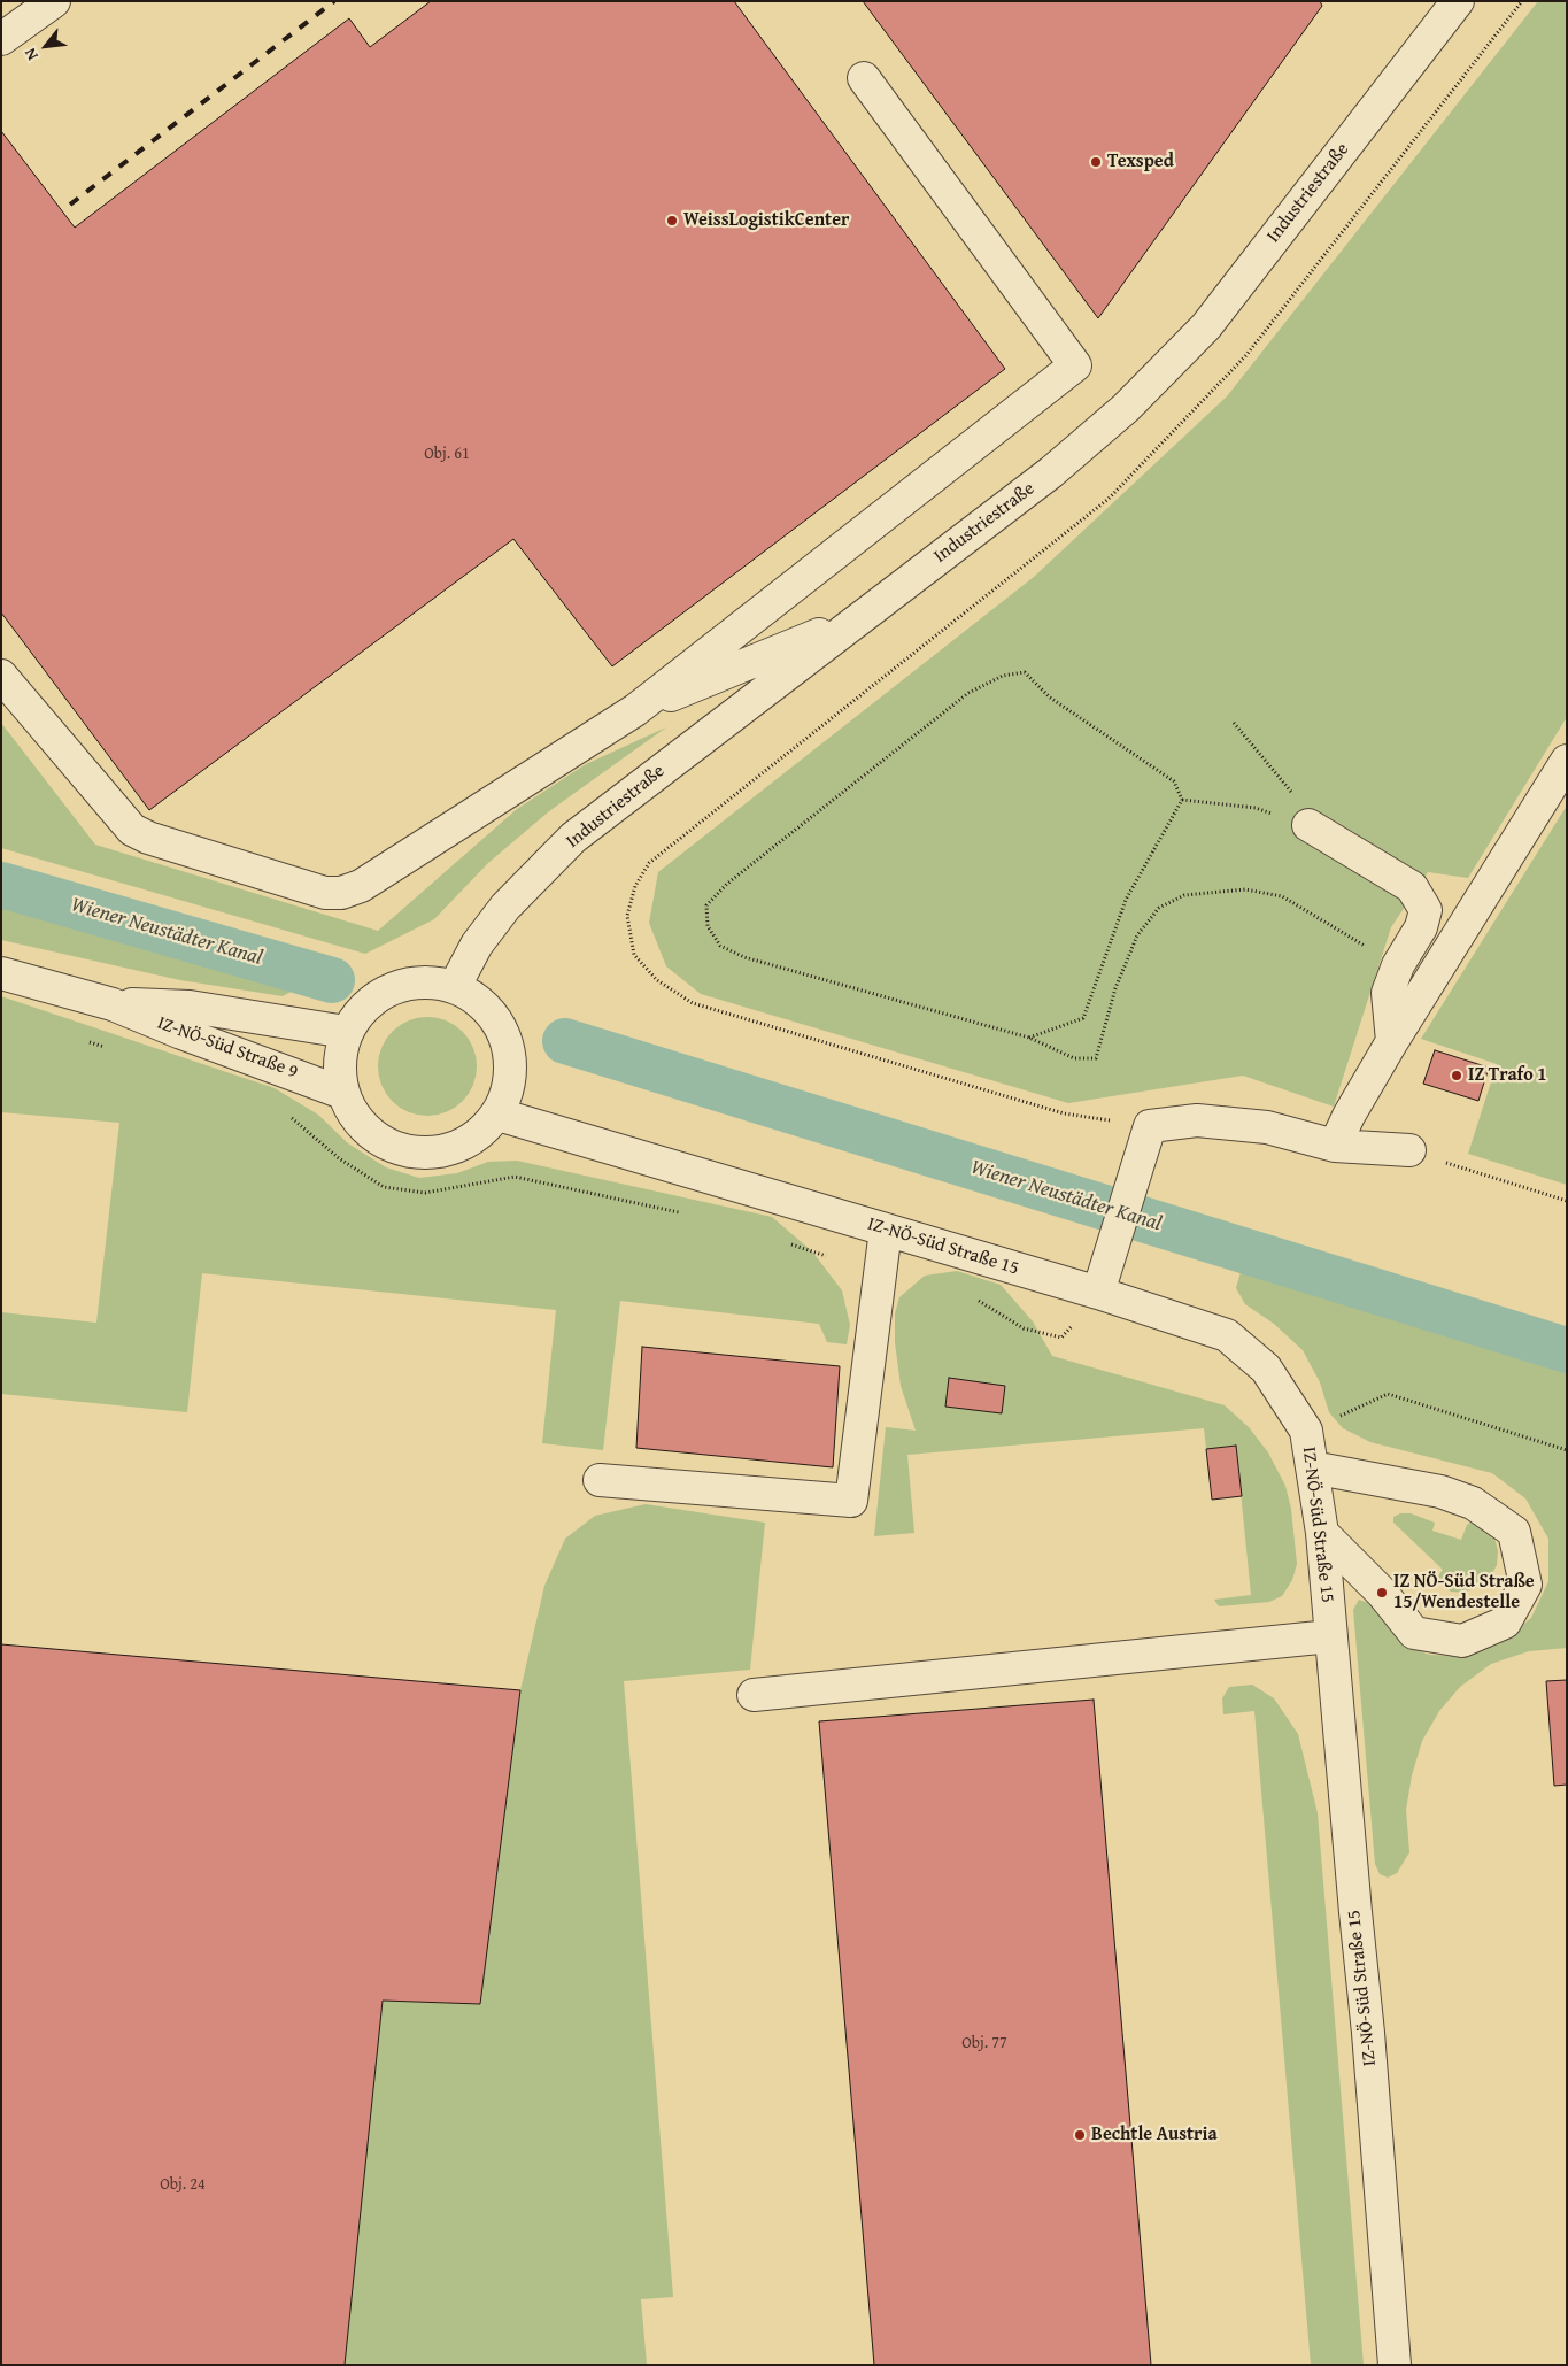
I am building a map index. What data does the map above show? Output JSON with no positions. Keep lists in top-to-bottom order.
{
  "streets": {
    "street": ["Industriestraße", "IZ-NÖ-Süd Straße 9", "IZ-NÖ-Süd Straße 15"]
  },
  "crossings": [
    ["Industriestraße", "IZ-NÖ-Süd Straße 9"],
    ["Industriestraße", "IZ-NÖ-Süd Straße 15"],
    ["IZ-NÖ-Süd Straße 9", "IZ-NÖ-Süd Straße 15"]
  ],
  "water": ["Wiener Neustädter Kanal"],
  "places": [
    "Texsped",
    "WeissLogistikCenter",
    "IZ Trafo 1",
    "IZ NÖ-Süd Straße 15/Wendestelle",
    "Bechtle Austria"
  ],
  "house_numbers": ["Obj. 61", "Obj. 77", "Obj. 24"],
  "north": "bottom left"
}
